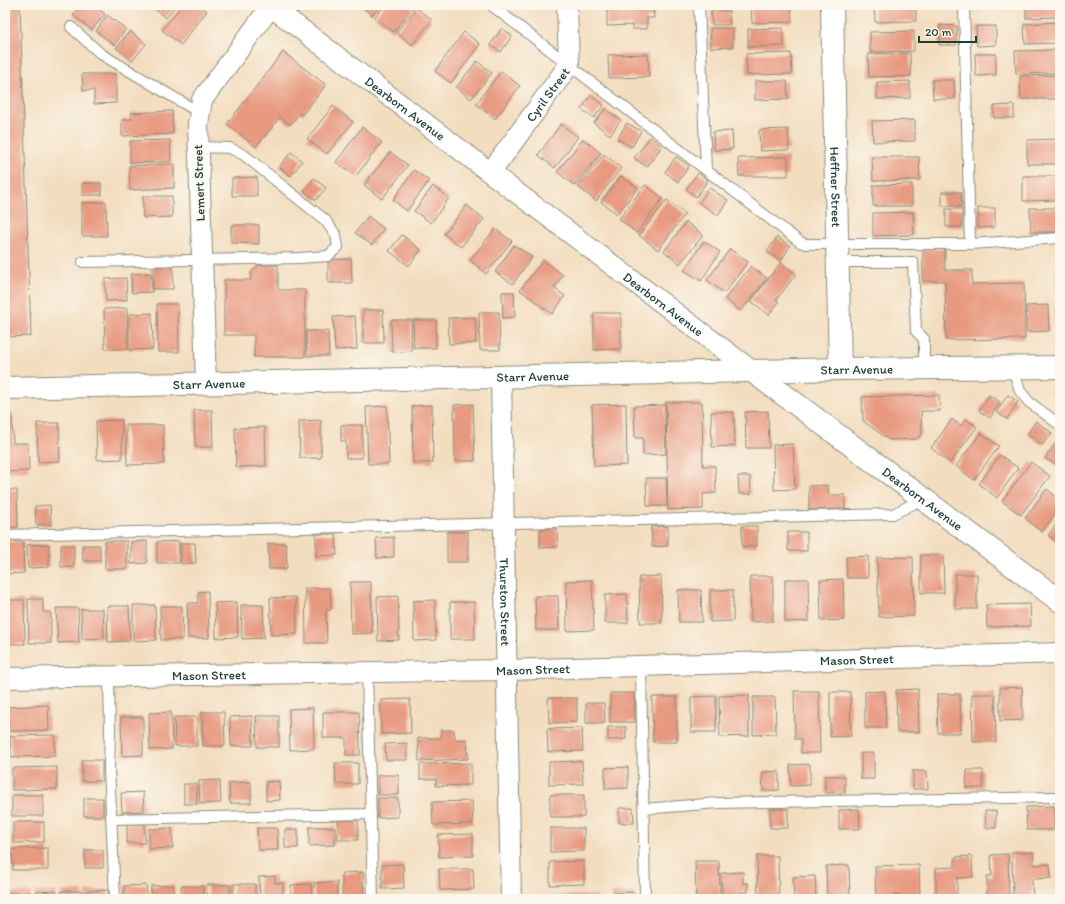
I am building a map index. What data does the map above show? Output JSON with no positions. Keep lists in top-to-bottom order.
{
  "streets": {
    "main road": ["Dearborn Avenue", "Heffner Street", "Starr Avenue"],
    "street": [
      "Cyril Street",
      "Lemert Street",
      "Thurston Street",
      "Mason Street"
    ]
  },
  "crossings": [
    ["Cyril Street", "Dearborn Avenue"],
    ["Dearborn Avenue", "Lemert Street"],
    ["Dearborn Avenue", "Starr Avenue"],
    ["Lemert Street", "Starr Avenue"],
    ["Heffner Street", "Starr Avenue"],
    ["Starr Avenue", "Thurston Street"],
    ["Thurston Street", "Mason Street"]
  ],
  "scale_bar": "20 m"
}
